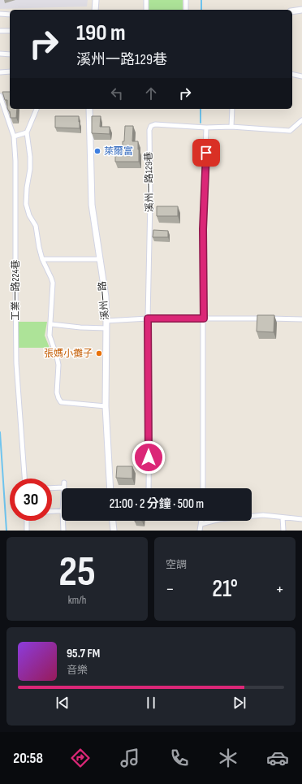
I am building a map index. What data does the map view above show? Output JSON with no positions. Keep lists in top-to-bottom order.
{
  "streets": {
    "street": ["溪州一路129巷", "工業一路224巷", "溪州一路"]
  },
  "places": ["萊爾富", "張媽小攤子"],
  "page": {
    "turn": ["190 m", "溪州一路129巷"],
    "limit": "30",
    "trip": "21:00 · 2 分鐘 · 500 m",
    "tile": [
      ["25", "km/h"],
      "空調"
    ],
    "heat": ["−", "21°", "+"],
    "song": ["95.7 FM", "音樂"],
    "tabs": "20:58"
  }
}
